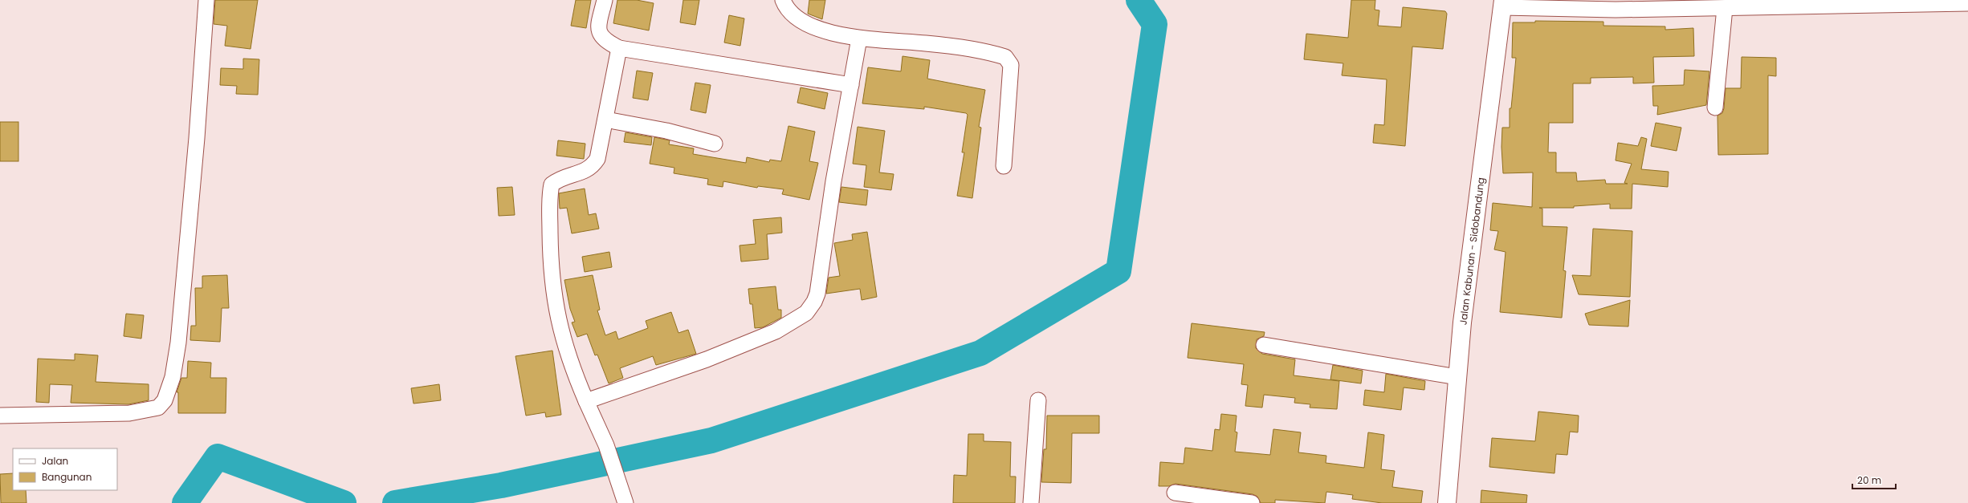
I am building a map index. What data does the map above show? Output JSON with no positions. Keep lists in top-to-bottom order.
{
  "streets": {
    "street": ["Jalan Kabunan - Sidobandung"]
  },
  "legend": ["Jalan", "Bangunan"],
  "scale_bar": "20 m"
}
